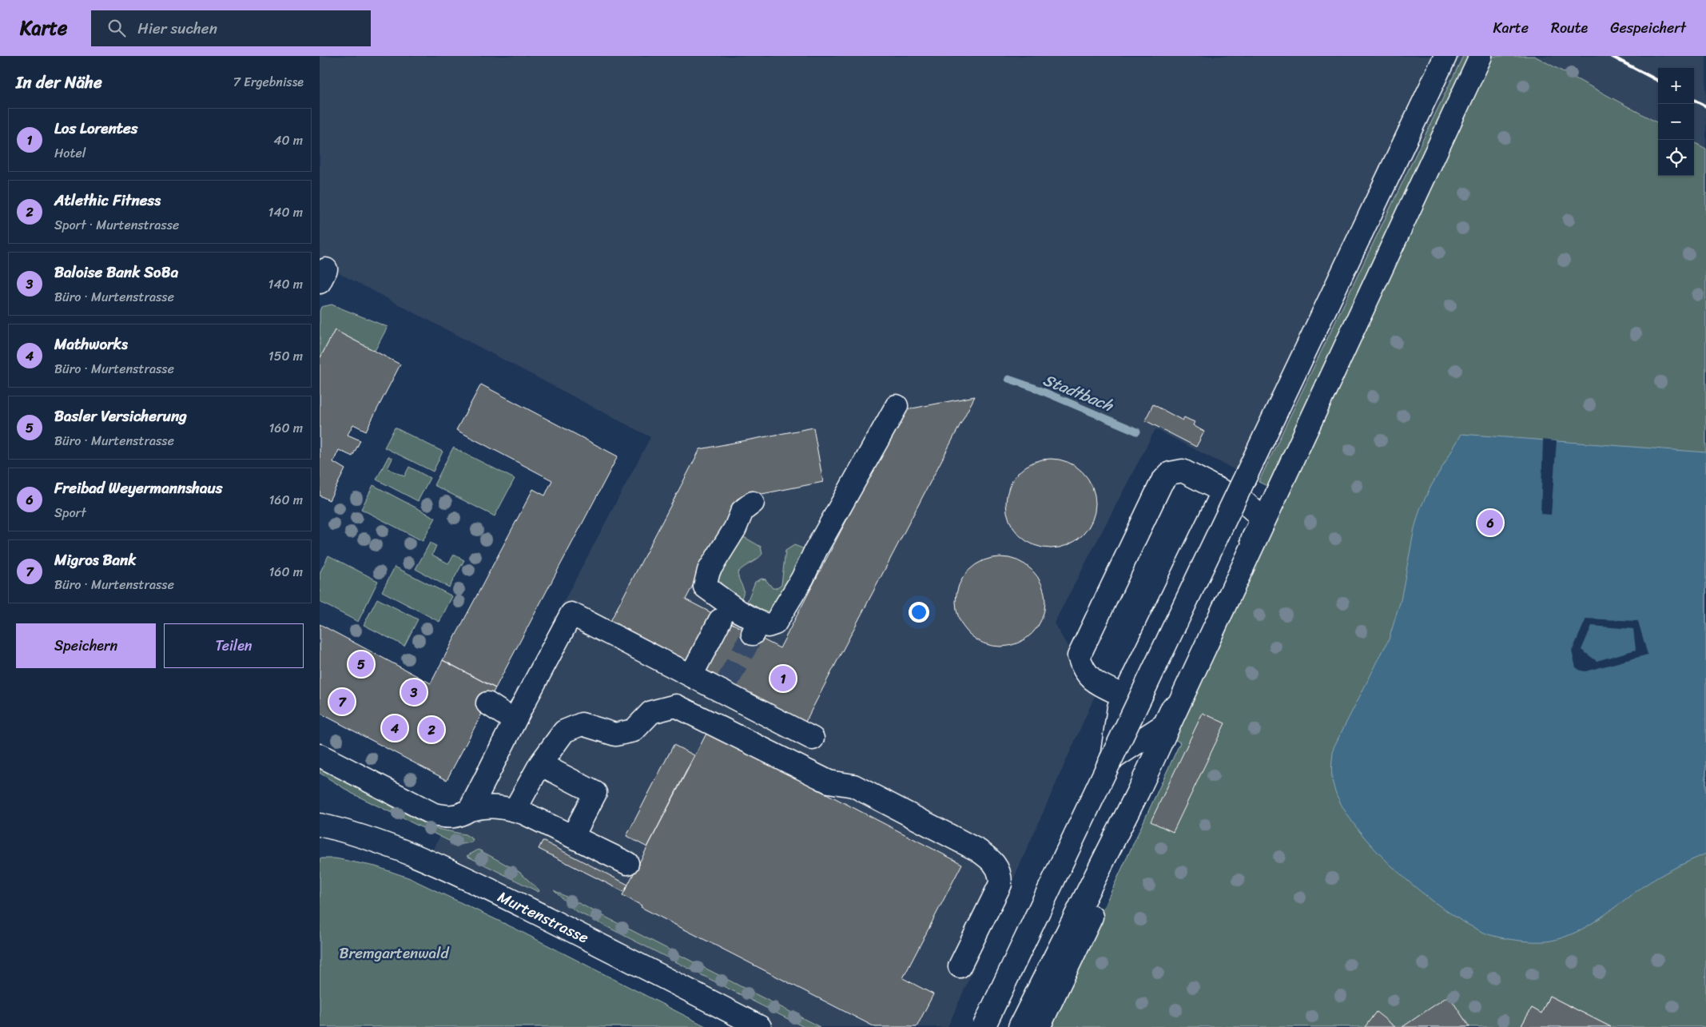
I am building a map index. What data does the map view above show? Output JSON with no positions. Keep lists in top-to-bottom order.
{
  "streets": {
    "main road": ["Murtenstrasse"]
  },
  "water": ["Stadtbach"],
  "parks": ["Bremgartenwald"],
  "page": {
    "header": "Karte",
    "search": "Hier suchen",
    "nav": ["Karte", "Route", "Gespeichert"],
    "heading": ["In der Nähe", "7 Ergebnisse"],
    "map_buttons": ["+", "−"],
    "list": [
      {
        "mark": "1",
        "name": "Los Lorentes",
        "note": "Hotel",
        "value": "40 m"
      },
      {
        "mark": "2",
        "name": "Atlethic Fitness",
        "note": "Sport · Murtenstrasse",
        "value": "140 m"
      },
      {
        "mark": "3",
        "name": "Baloise Bank SoBa",
        "note": "Büro · Murtenstrasse",
        "value": "140 m"
      },
      {
        "mark": "4",
        "name": "Mathworks",
        "note": "Büro · Murtenstrasse",
        "value": "150 m"
      },
      {
        "mark": "5",
        "name": "Basler Versicherung",
        "note": "Büro · Murtenstrasse",
        "value": "160 m"
      },
      {
        "mark": "6",
        "name": "Freibad Weyermannshaus",
        "note": "Sport",
        "value": "160 m"
      },
      {
        "mark": "7",
        "name": "Migros Bank",
        "note": "Büro · Murtenstrasse",
        "value": "160 m"
      }
    ],
    "pins": [
      "6",
      "5",
      "1",
      "3",
      "7",
      "4",
      "2"
    ],
    "buttons": ["Speichern", "Teilen"]
  }
}
